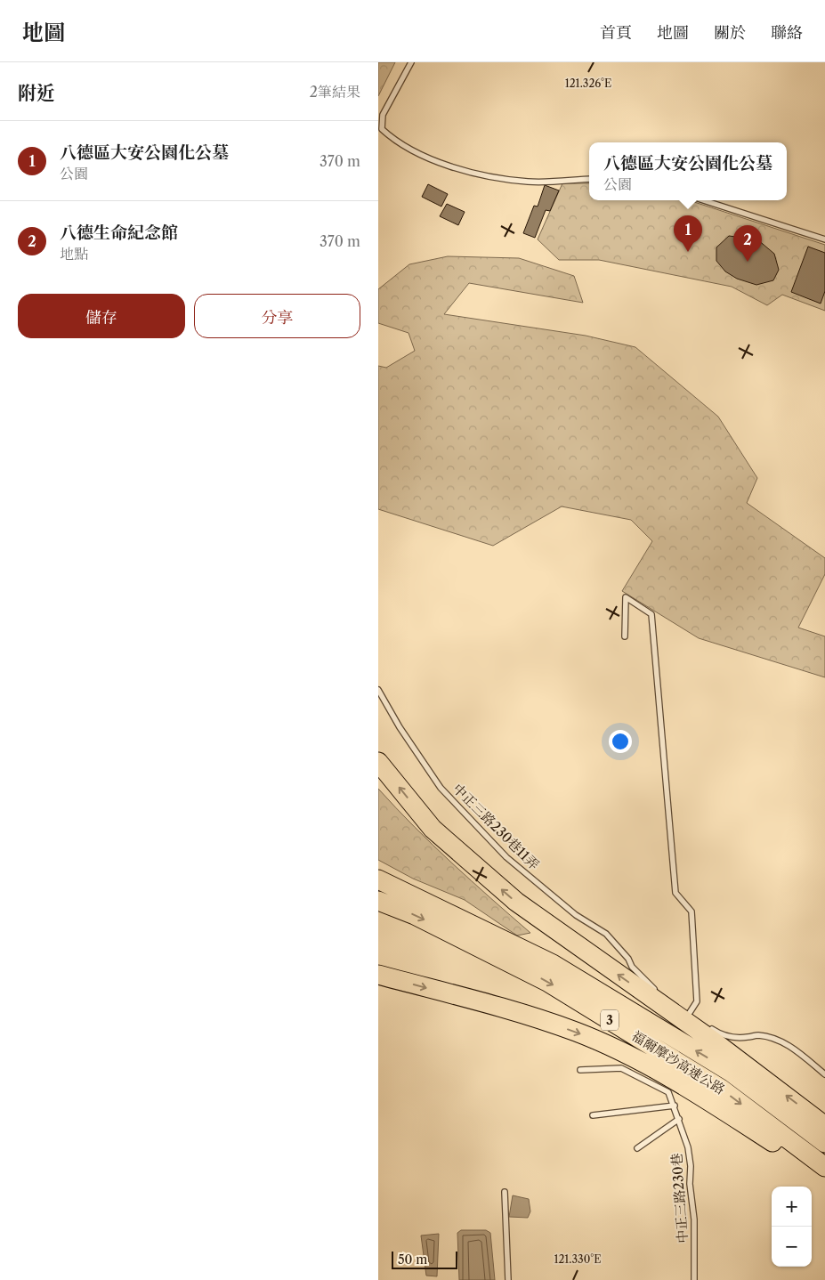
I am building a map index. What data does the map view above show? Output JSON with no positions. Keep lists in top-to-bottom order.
{
  "streets": {
    "highway": ["3", "福爾摩沙高速公路"],
    "lane": ["中正三路230巷11弄", "中正三路230巷"]
  },
  "scale_bar": "50 m",
  "page": {
    "header": "地圖",
    "nav": [
      "首頁",
      "地圖",
      "關於",
      "聯絡"
    ],
    "heading": ["附近", "2筆結果"],
    "list": [
      {
        "mark": "1",
        "name": "八德區大安公園化公墓",
        "note": "公園",
        "value": "370 m"
      },
      {
        "mark": "2",
        "name": "八德生命紀念館",
        "note": "地點",
        "value": "370 m"
      }
    ],
    "popup": ["八德區大安公園化公墓", "公園"],
    "pins": ["1", "2"],
    "buttons": ["儲存", "分享"],
    "map_buttons": ["+", "−"],
    "scale": "50 m"
  },
  "coordinates": ["121.326°E", "121.330°E"]
}
